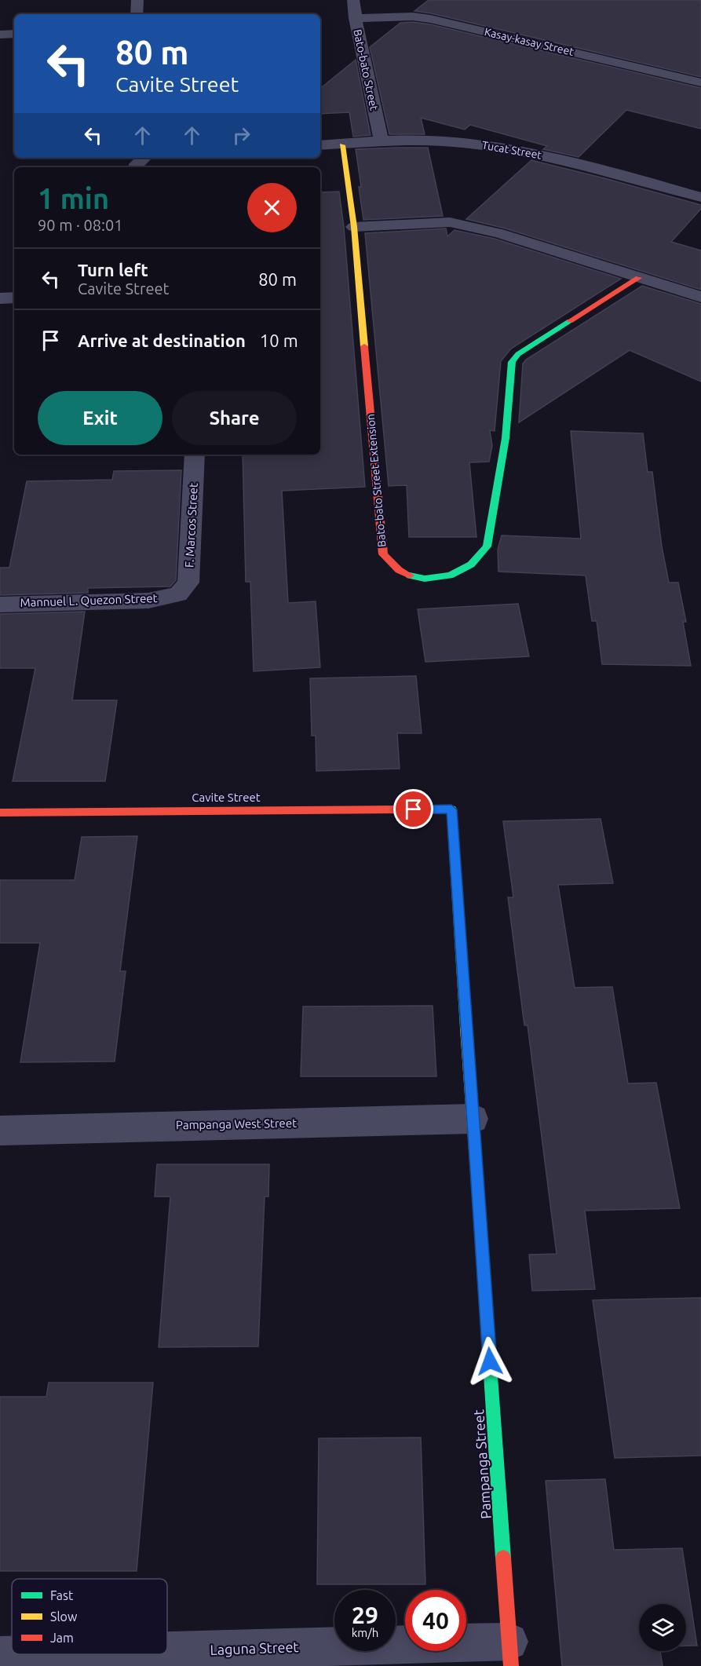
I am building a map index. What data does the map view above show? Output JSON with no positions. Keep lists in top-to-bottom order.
{
  "streets": {
    "street": [
      "Kasay-kasay Street",
      "Bato-bato Street",
      "Tucat Street",
      "Bato-bato Street Extension",
      "F. Marcos Street",
      "Mannuel L. Quezon Street",
      "Cavite Street",
      "Pampanga West Street",
      "Pampanga Street",
      "Laguna Street"
    ]
  },
  "crossings": [
    ["Kasay-kasay Street", "Bato-bato Street"],
    ["Bato-bato Street", "Tucat Street"],
    ["Tucat Street", "Bato-bato Street Extension"],
    ["F. Marcos Street", "Mannuel L. Quezon Street"],
    ["Cavite Street", "Pampanga Street"],
    ["Pampanga West Street", "Pampanga Street"],
    ["Pampanga Street", "Laguna Street"]
  ],
  "legend": ["Fast", "Slow", "Jam"],
  "page": {
    "turn": ["80 m", "Cavite Street"],
    "heading": ["1 min", "90 m · 08:01"],
    "list": [
      {
        "name": "Turn left",
        "note": "Cavite Street",
        "value": "80 m"
      },
      {
        "name": "Arrive at destination",
        "value": "10 m"
      }
    ],
    "buttons": ["Exit", "Share"],
    "speed": "29 km/h",
    "limit": "40"
  }
}
